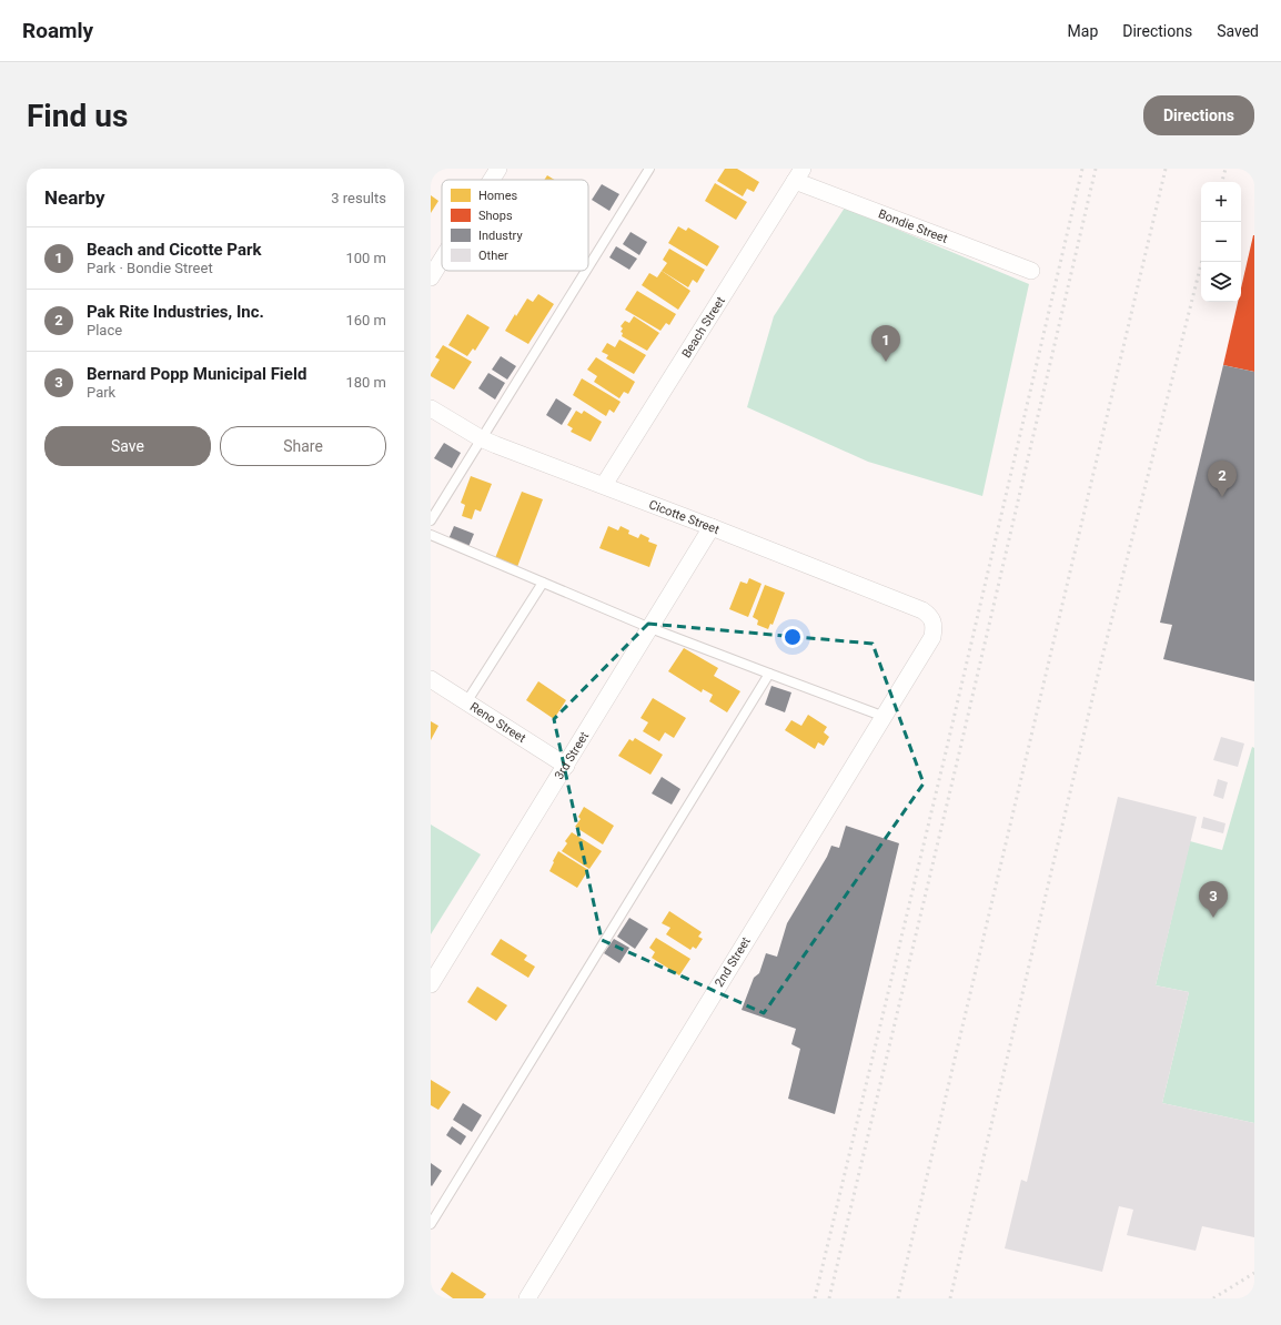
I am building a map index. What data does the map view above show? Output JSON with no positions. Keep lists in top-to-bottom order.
{
  "streets": {
    "street": [
      "Bondie Street",
      "Beach Street",
      "Cicotte Street",
      "Reno Street",
      "3rd Street",
      "2nd Street"
    ]
  },
  "crossings": [
    ["Bondie Street", "Beach Street"],
    ["Beach Street", "Cicotte Street"],
    ["Cicotte Street", "3rd Street"],
    ["Cicotte Street", "2nd Street"],
    ["Reno Street", "3rd Street"]
  ],
  "legend": [
    "Homes",
    "Shops",
    "Industry",
    "Other"
  ],
  "page": {
    "header": "Roamly",
    "nav": ["Map", "Directions", "Saved"],
    "buttons": [
      "Directions",
      ["Save", "Share"]
    ],
    "title": "Find us",
    "heading": ["Nearby", "3 results"],
    "map_buttons": ["+", "−"],
    "list": [
      {
        "mark": "1",
        "name": "Beach and Cicotte Park",
        "note": "Park · Bondie Street",
        "value": "100 m"
      },
      {
        "mark": "2",
        "name": "Pak Rite Industries, Inc.",
        "note": "Place",
        "value": "160 m"
      },
      {
        "mark": "3",
        "name": "Bernard Popp Municipal Field",
        "note": "Park",
        "value": "180 m"
      }
    ],
    "pins": ["1", "2", "3"]
  }
}
